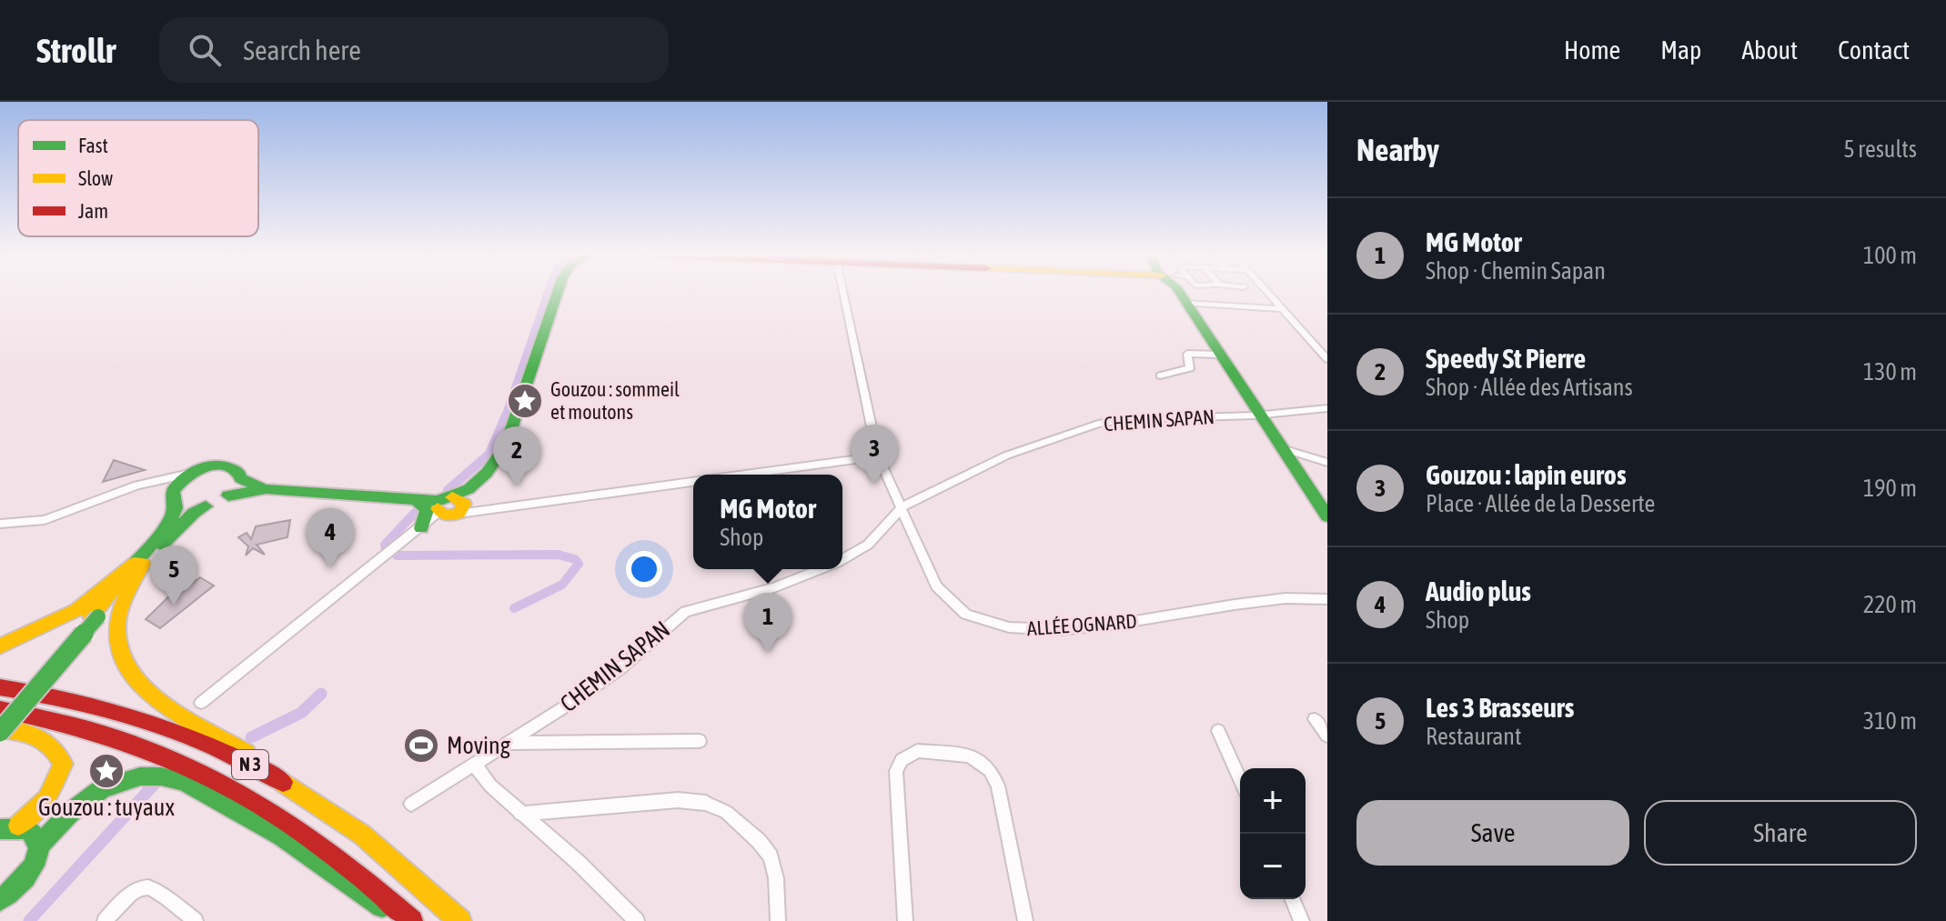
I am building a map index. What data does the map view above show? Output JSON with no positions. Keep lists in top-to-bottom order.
{
  "streets": {
    "main road": ["N 3"],
    "street": ["CHEMIN SAPAN", "ALLÉE OGNARD"]
  },
  "crossings": [
    ["CHEMIN SAPAN", "ALLÉE OGNARD"]
  ],
  "places": {
    "place": ["Gouzou : sommeil et moutons", "Gouzou : tuyaux"],
    "sports": ["Moving"]
  },
  "legend": ["Fast", "Slow", "Jam"],
  "page": {
    "header": "Strollr",
    "search": "Search here",
    "nav": [
      "Home",
      "Map",
      "About",
      "Contact"
    ],
    "heading": ["Nearby", "5 results"],
    "list": [
      {
        "mark": "1",
        "name": "MG Motor",
        "note": "Shop · Chemin Sapan",
        "value": "100 m"
      },
      {
        "mark": "2",
        "name": "Speedy St Pierre",
        "note": "Shop · Allée des Artisans",
        "value": "130 m"
      },
      {
        "mark": "3",
        "name": "Gouzou : lapin euros",
        "note": "Place · Allée de la Desserte",
        "value": "190 m"
      },
      {
        "mark": "4",
        "name": "Audio plus",
        "note": "Shop",
        "value": "220 m"
      },
      {
        "mark": "5",
        "name": "Les 3 Brasseurs",
        "note": "Restaurant",
        "value": "310 m"
      }
    ],
    "pins": [
      "3",
      "2",
      "4",
      "5",
      "1"
    ],
    "popup": ["MG Motor", "Shop"],
    "map_buttons": ["+", "−"],
    "buttons": ["Save", "Share"]
  }
}
